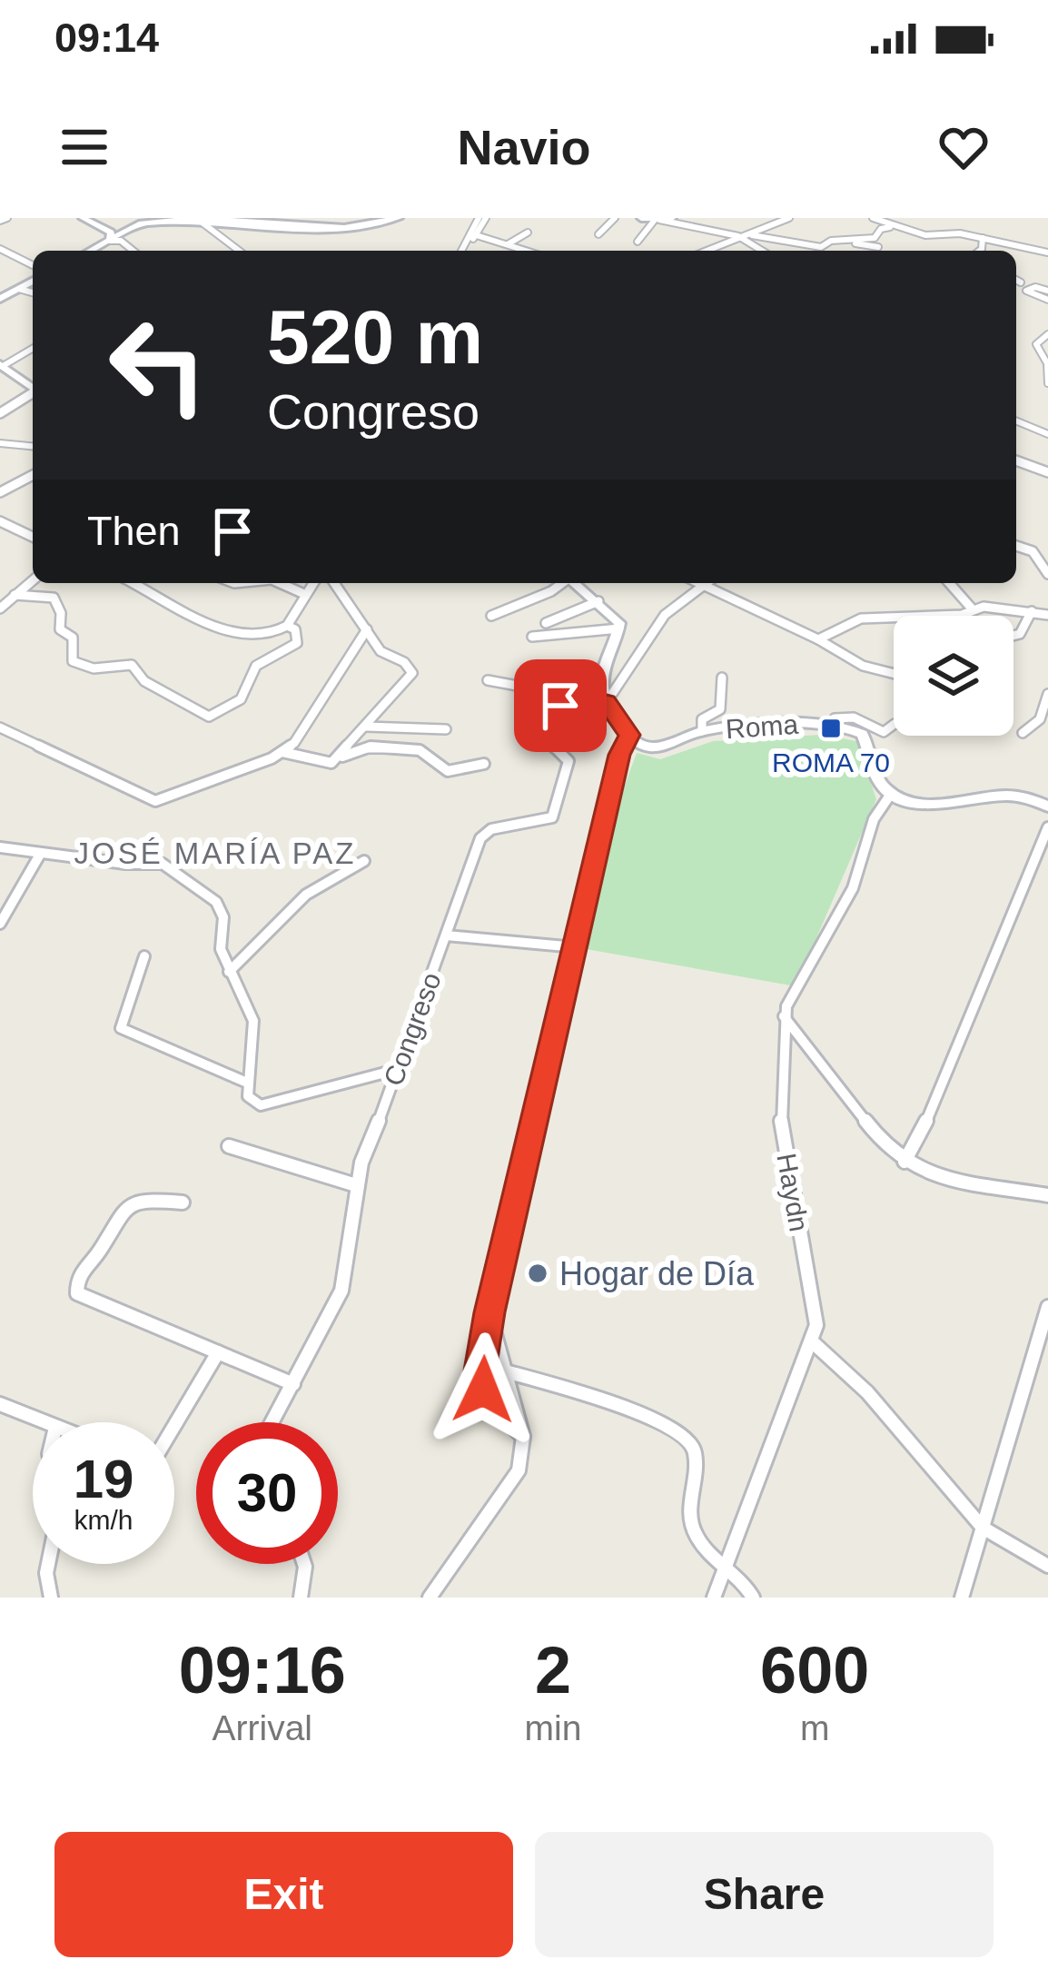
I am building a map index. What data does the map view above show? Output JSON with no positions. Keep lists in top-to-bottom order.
{
  "streets": {
    "main road": ["Roma"],
    "street": ["Congreso", "Haydn"]
  },
  "crossings": [
    ["Roma", "Haydn"]
  ],
  "districts": ["JOSÉ MARÍA PAZ"],
  "places": {
    "transit": ["ROMA 70"],
    "other": ["Hogar de Día"]
  },
  "page": {
    "status": "09:14",
    "header": "Navio",
    "turn": ["520 m", "Congreso"],
    "then": "Then",
    "speed": "19 km/h",
    "limit": "30",
    "eta": [
      "09:16",
      "Arrival",
      "2",
      "min",
      "600",
      "m"
    ],
    "buttons": ["Exit", "Share"]
  }
}
